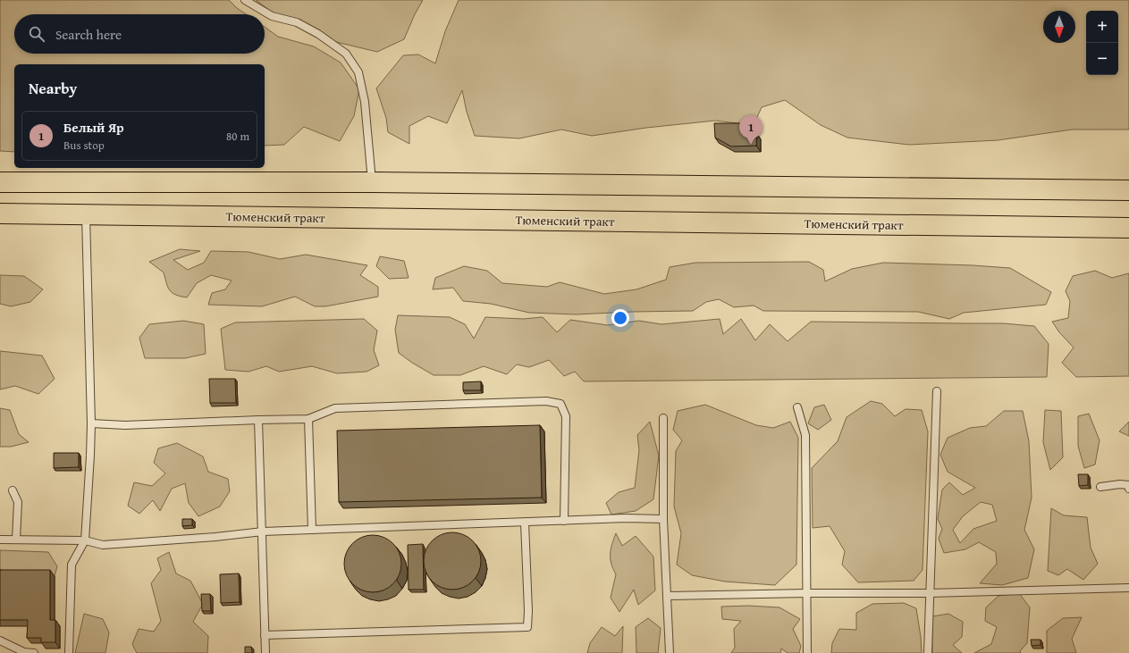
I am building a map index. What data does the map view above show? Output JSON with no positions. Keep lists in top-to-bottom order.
{
  "streets": {
    "main road": ["Тюменский тракт"]
  },
  "north": "bottom",
  "page": {
    "map_buttons": ["+", "−"],
    "search": "Search here",
    "heading": "Nearby",
    "list": [
      {
        "mark": "1",
        "name": "Белый Яр",
        "note": "Bus stop",
        "value": "80 m"
      }
    ],
    "pins": "1"
  }
}
